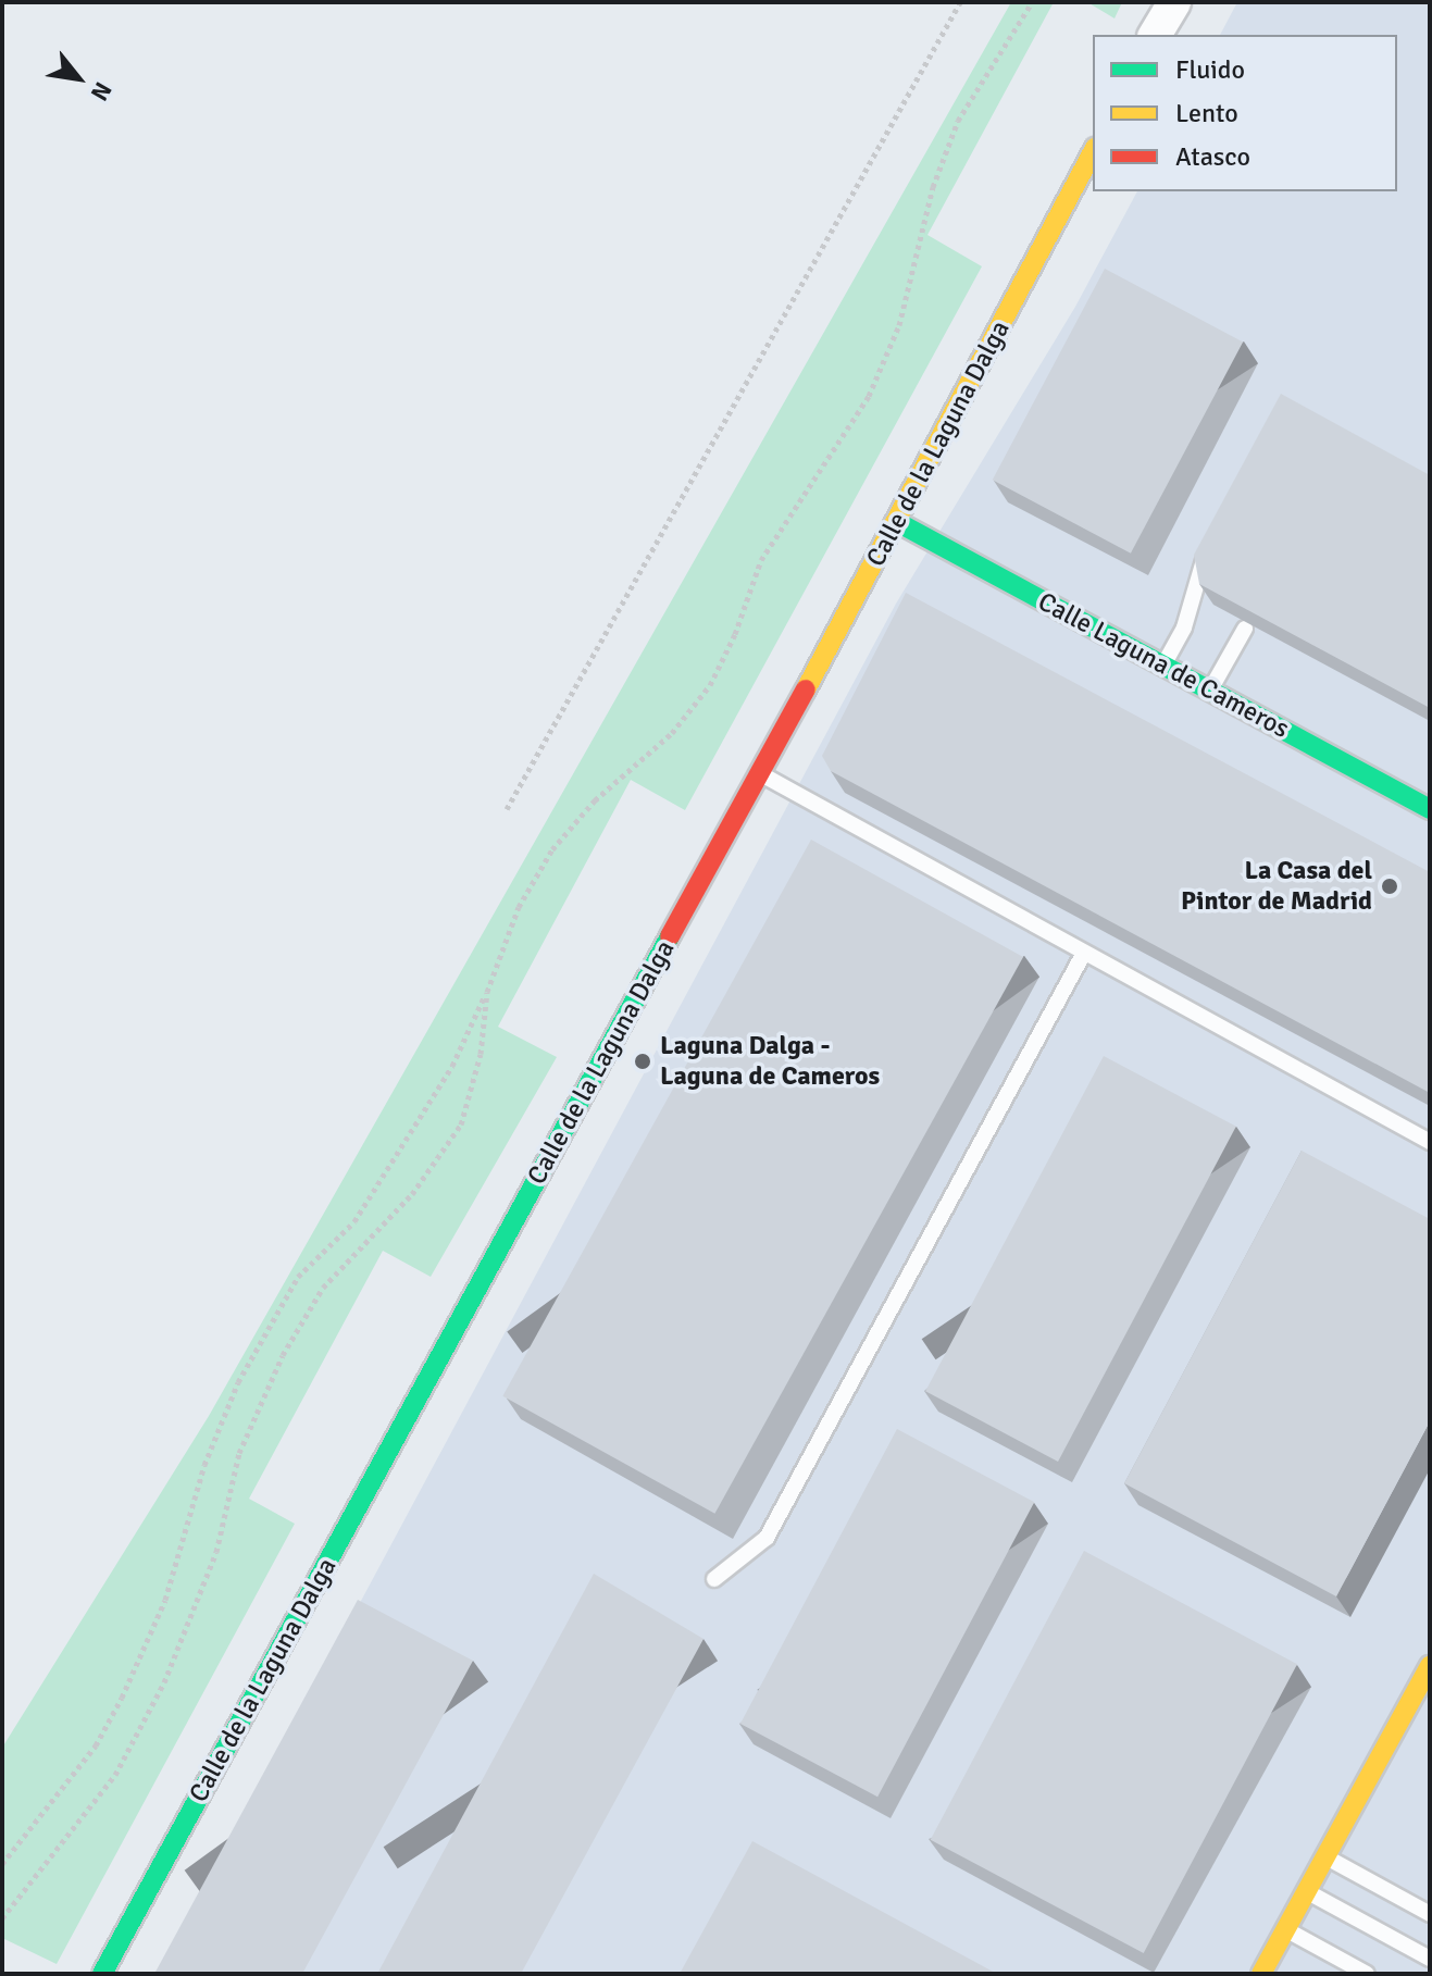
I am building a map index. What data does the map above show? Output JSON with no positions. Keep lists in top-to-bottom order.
{
  "streets": {
    "street": ["Calle de la Laguna Dalga", "Calle Laguna de Cameros"]
  },
  "crossings": [
    ["Calle de la Laguna Dalga", "Calle Laguna de Cameros"]
  ],
  "places": ["La Casa del Pintor de Madrid", "Laguna Dalga - Laguna de Cameros"],
  "legend": ["Fluido", "Lento", "Atasco"],
  "north": "bottom right"
}
